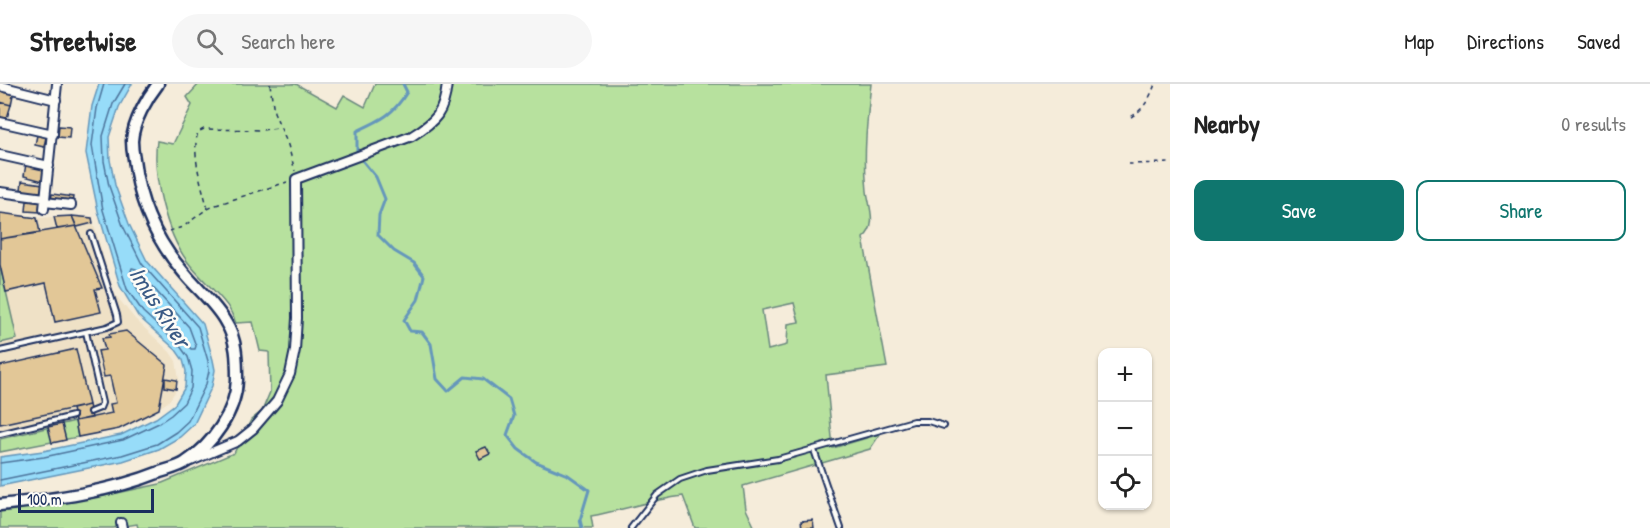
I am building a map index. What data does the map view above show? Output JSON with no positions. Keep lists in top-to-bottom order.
{
  "water": ["Imus River"],
  "scale_bar": "100 m",
  "page": {
    "header": "Streetwise",
    "search": "Search here",
    "nav": ["Map", "Directions", "Saved"],
    "heading": ["Nearby", "0 results"],
    "buttons": ["Save", "Share"],
    "map_buttons": ["+", "−"],
    "scale": "100 m"
  }
}
